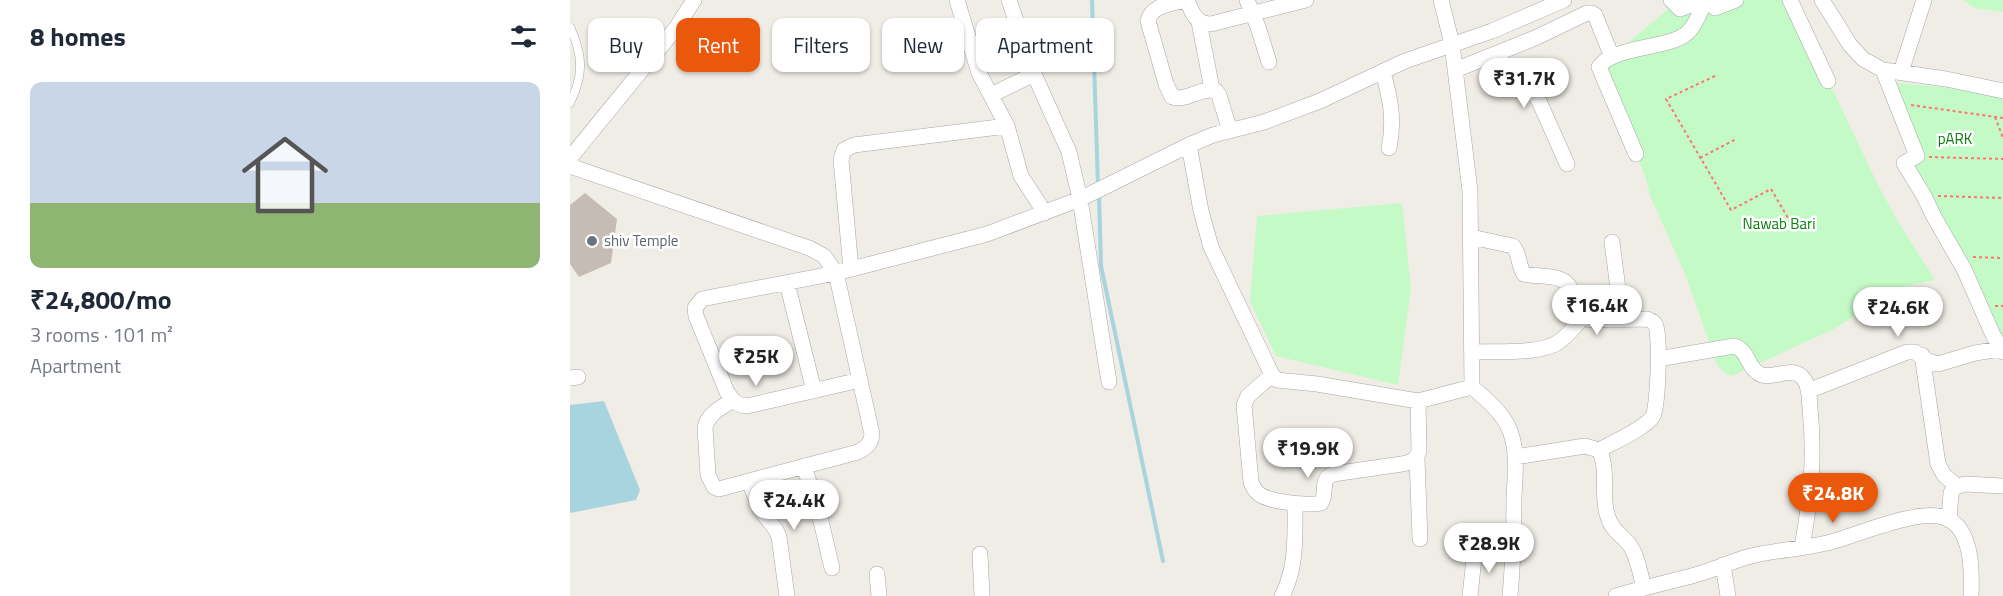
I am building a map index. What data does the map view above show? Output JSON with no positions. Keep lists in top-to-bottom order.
{
  "parks": ["pARK", "Nawab Bari"],
  "places": ["shiv Temple"],
  "page": {
    "heading": "8 homes",
    "chip": [
      "Buy",
      "Rent",
      "Filters",
      "New",
      "Apartment"
    ],
    "price": [
      "₹31.7K",
      "₹16.4K",
      "₹24.6K",
      "₹25K",
      "₹19.9K",
      "₹24.8K",
      "₹24.4K",
      "₹28.9K"
    ],
    "list": [
      {
        "name": "₹24,800/mo",
        "note": "3 rooms · 101 m² · Apartment"
      }
    ]
  }
}
